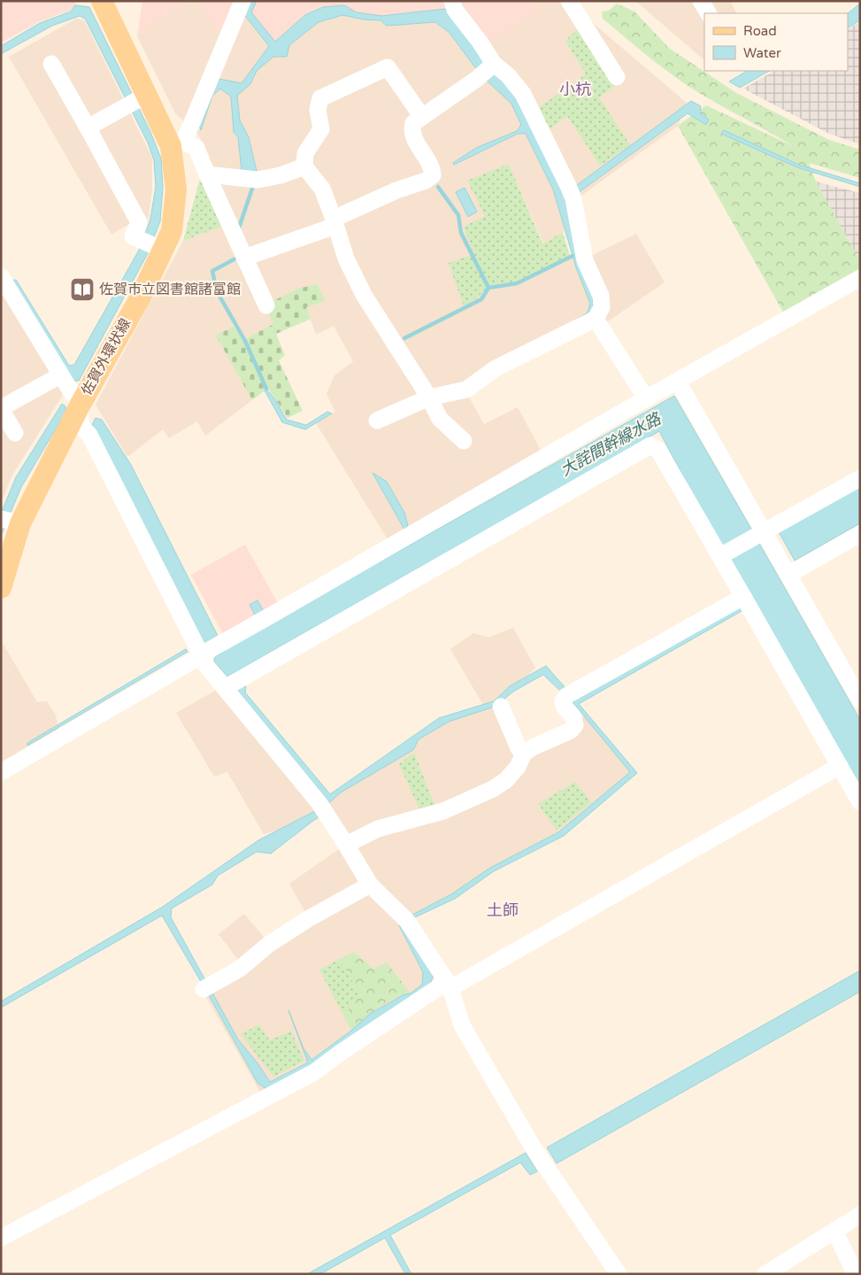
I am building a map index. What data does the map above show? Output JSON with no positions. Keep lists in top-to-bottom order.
{
  "streets": {
    "main road": ["佐賀外環状線"]
  },
  "districts": ["小杭", "土師"],
  "water": ["大詫間幹線水路"],
  "places": {
    "library": ["佐賀市立図書館諸富館"]
  },
  "legend": ["Road", "Water"]
}
